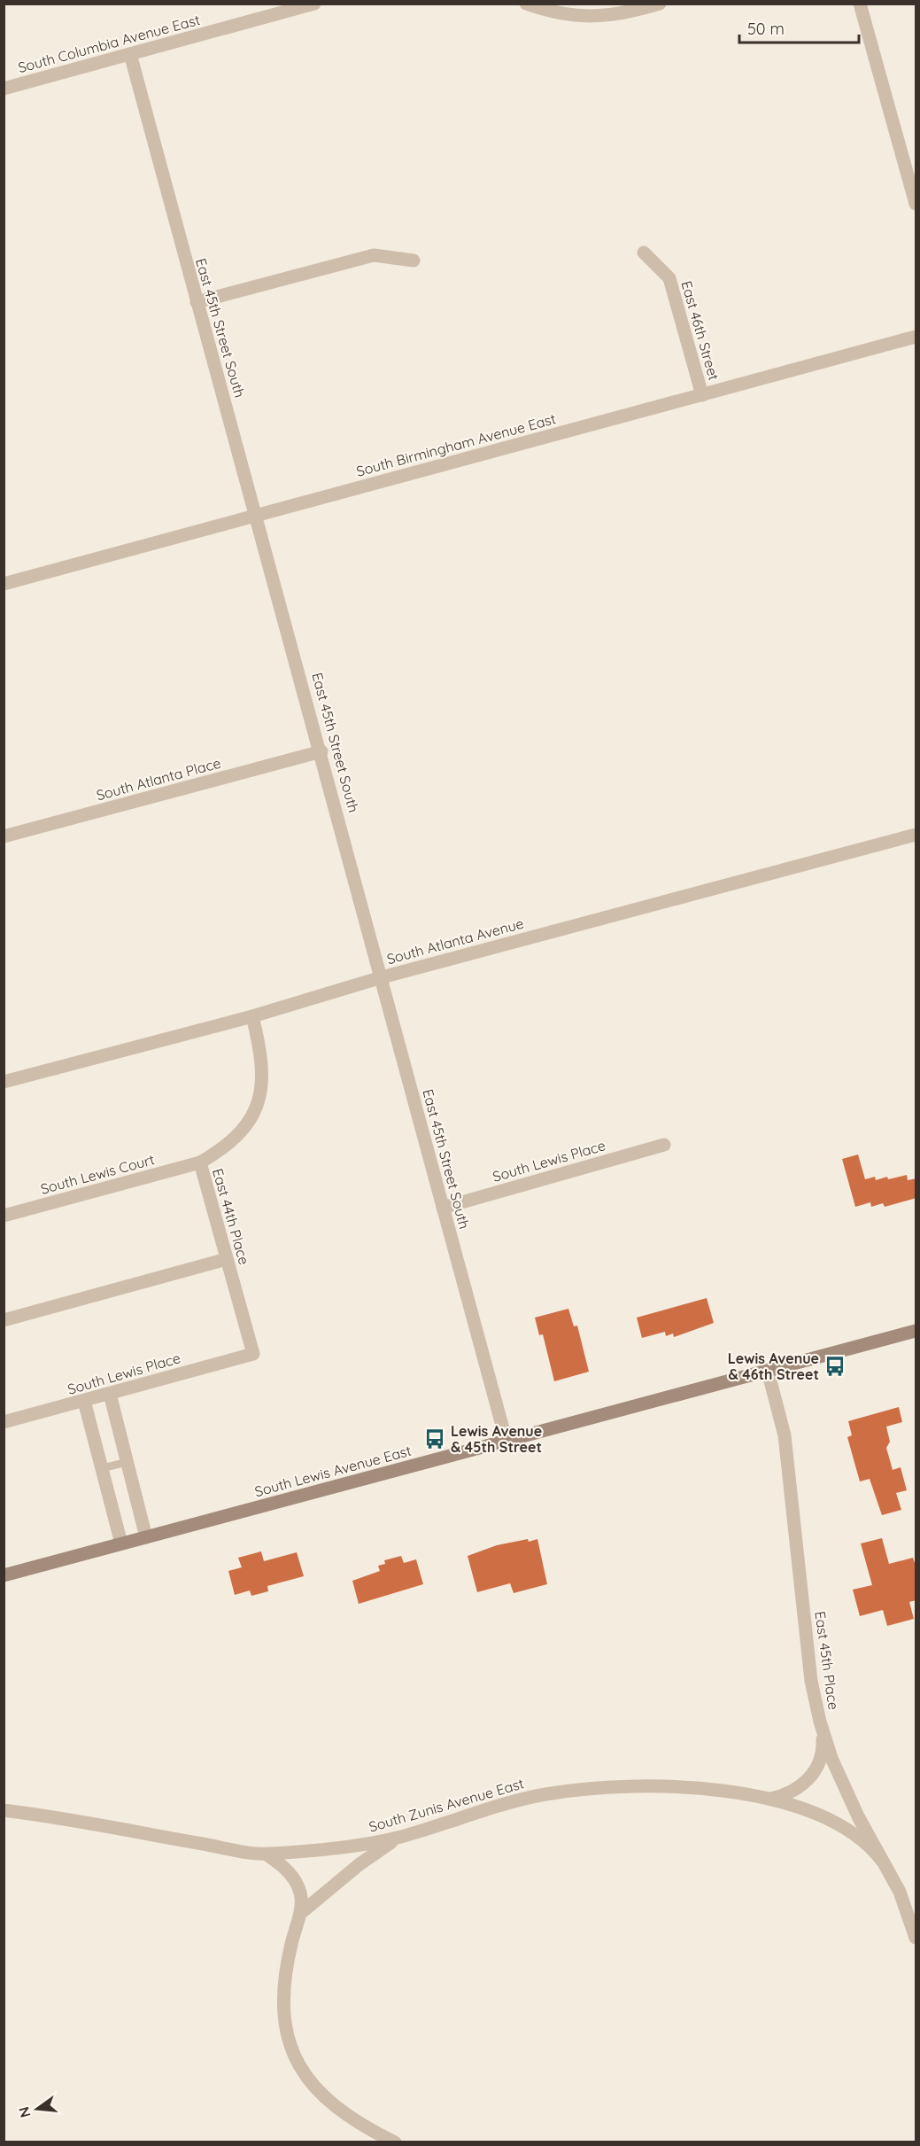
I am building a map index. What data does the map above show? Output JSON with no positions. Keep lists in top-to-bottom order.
{
  "streets": {
    "main road": ["South Lewis Avenue East"],
    "street": [
      "South Columbia Avenue East",
      "East 45th Street South",
      "East 46th Street",
      "South Birmingham Avenue East",
      "South Atlanta Place",
      "South Atlanta Avenue",
      "South Lewis Place",
      "South Lewis Court",
      "East 44th Place",
      "East 45th Place",
      "South Zunis Avenue East"
    ]
  },
  "crossings": [
    ["South Columbia Avenue East", "East 45th Street South"],
    ["East 45th Street South", "South Birmingham Avenue East"],
    ["East 45th Street South", "South Atlanta Place"],
    ["East 45th Street South", "South Atlanta Avenue"],
    ["East 45th Street South", "South Lewis Place"],
    ["East 45th Street South", "South Lewis Avenue East"],
    ["East 46th Street", "South Birmingham Avenue East"],
    ["South Atlanta Avenue", "East 44th Place"],
    ["South Lewis Place", "East 44th Place"],
    ["South Lewis Court", "East 44th Place"],
    ["South Lewis Avenue East", "East 45th Place"],
    ["East 45th Place", "South Zunis Avenue East"]
  ],
  "places": {
    "bus stop": ["Lewis Avenue & 46th Street", "Lewis Avenue & 45th Street"]
  },
  "scale_bar": "50 m",
  "north": "left"
}
